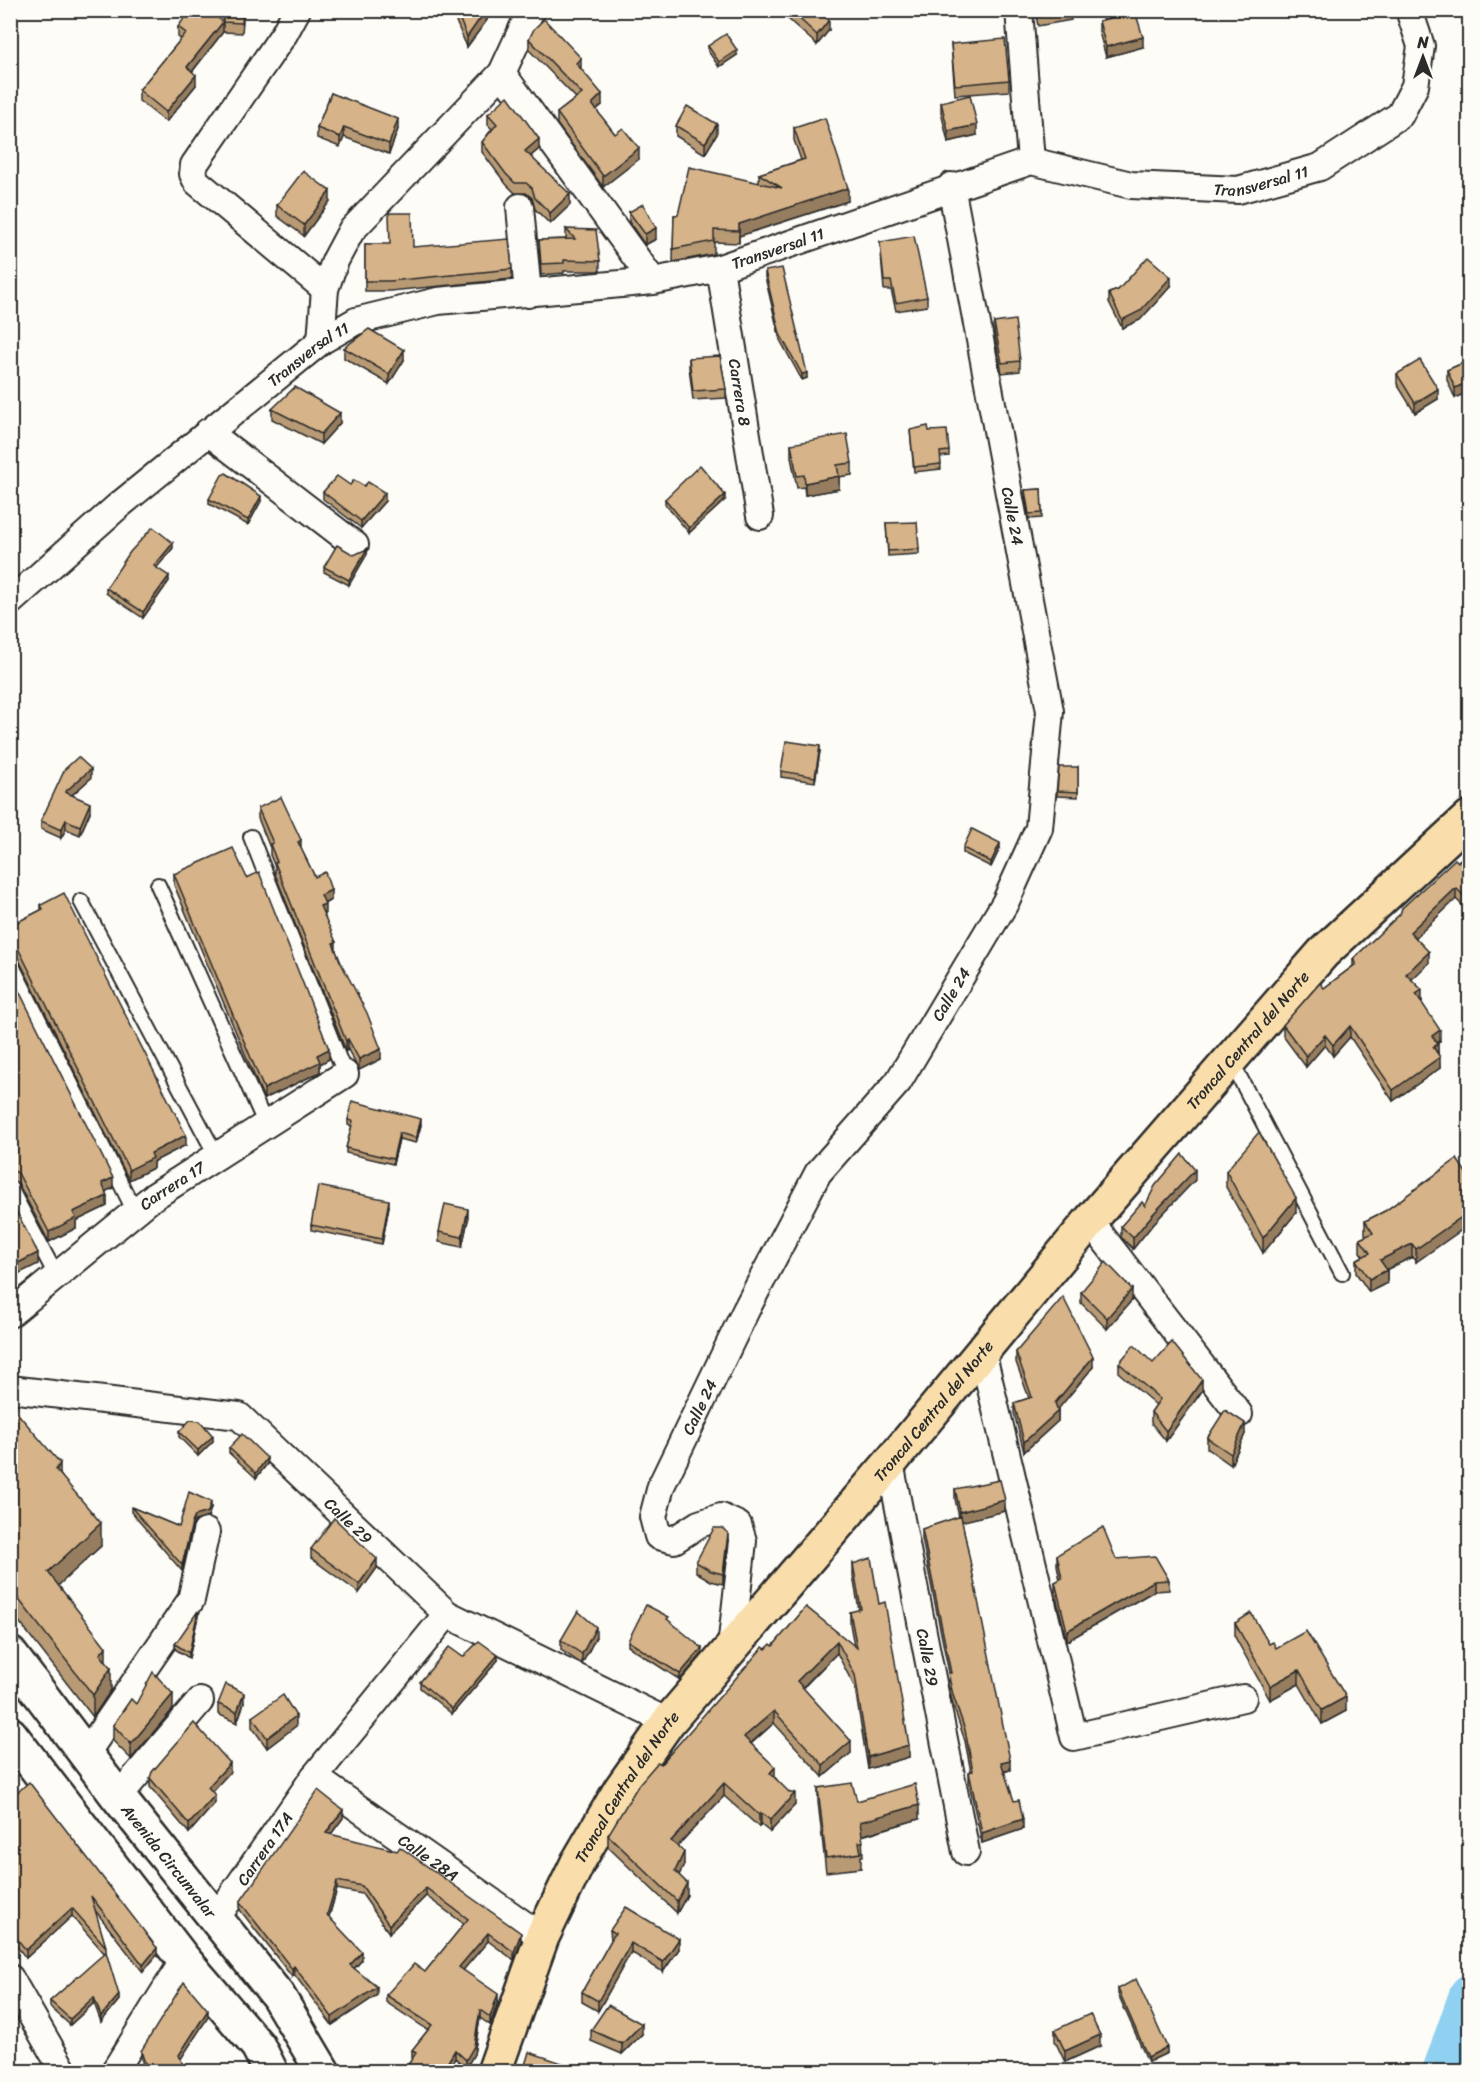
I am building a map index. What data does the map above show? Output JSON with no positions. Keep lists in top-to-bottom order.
{
  "streets": {
    "highway": ["Troncal Central del Norte"],
    "main road": ["Avenida Circunvalar"],
    "street": [
      "Transversal 11",
      "Carrera 8",
      "Calle 24",
      "Carrera 17",
      "Calle 29",
      "Carrera 17A",
      "Calle 28A"
    ]
  },
  "crossings": [
    ["Transversal 11", "Carrera 8"],
    ["Transversal 11", "Calle 24"],
    ["Calle 24", "Troncal Central del Norte"],
    ["Troncal Central del Norte", "Calle 29"],
    ["Troncal Central del Norte", "Calle 28A"],
    ["Calle 29", "Carrera 17A"],
    ["Carrera 17A", "Calle 28A"],
    ["Carrera 17A", "Avenida Circunvalar"]
  ],
  "north": "top"
}
